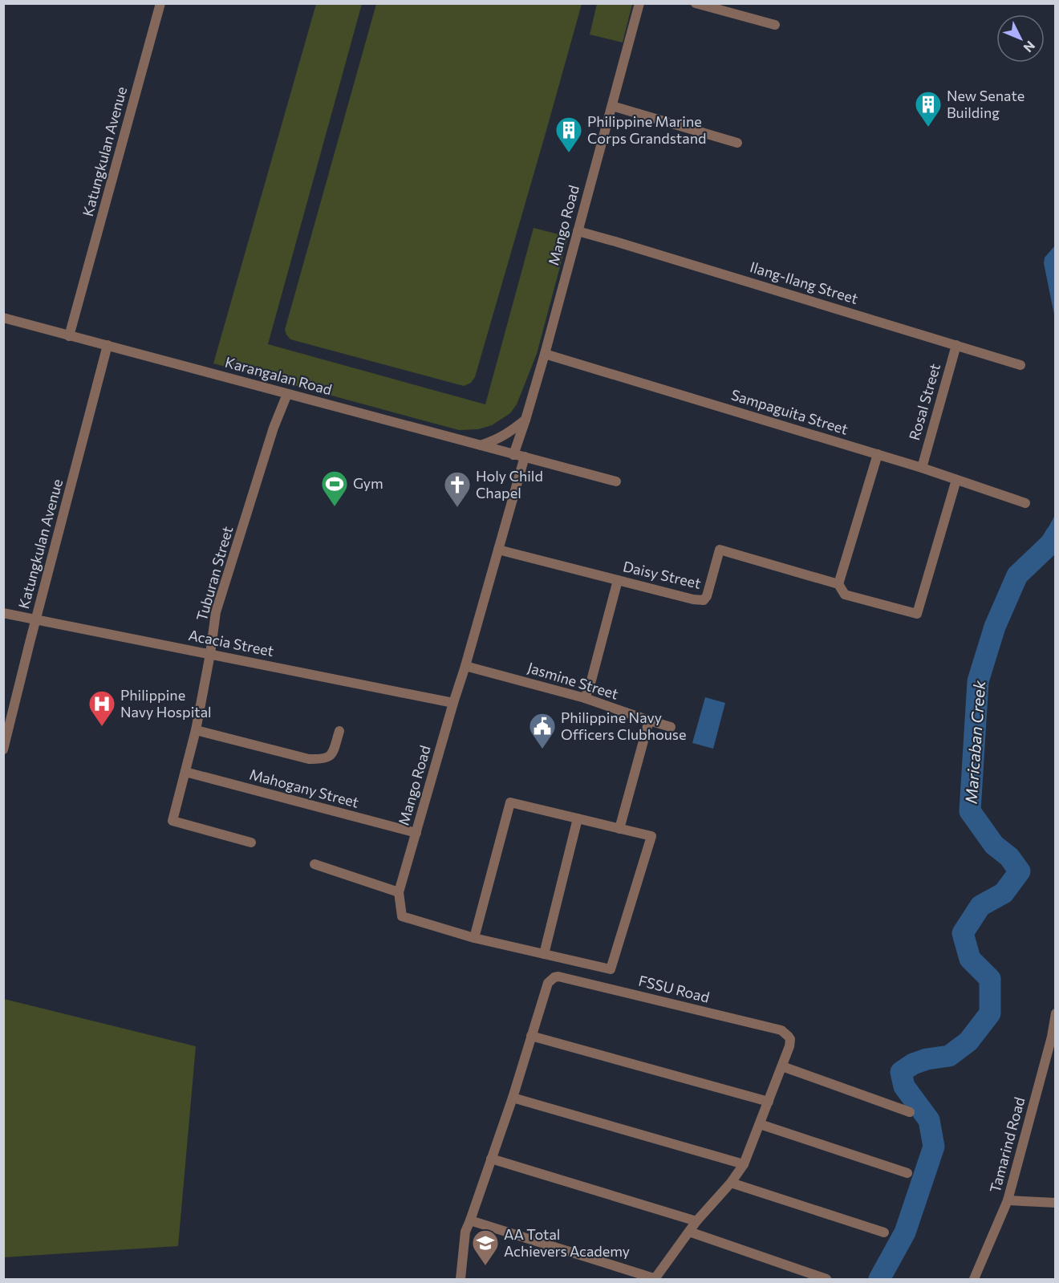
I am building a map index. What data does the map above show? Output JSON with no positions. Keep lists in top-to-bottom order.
{
  "streets": {
    "street": [
      "Katungkulan Avenue",
      "Mango Road",
      "Ilang-Ilang Street",
      "Karangalan Road",
      "Rosal Street",
      "Sampaguita Street",
      "Tuburan Street",
      "Daisy Street",
      "Acacia Street",
      "Jasmine Street",
      "Mahogany Street",
      "FSSU Road",
      "Tamarind Road"
    ]
  },
  "crossings": [
    ["Katungkulan Avenue", "Karangalan Road"],
    ["Katungkulan Avenue", "Acacia Street"],
    ["Mango Road", "Ilang-Ilang Street"],
    ["Mango Road", "Karangalan Road"],
    ["Mango Road", "Sampaguita Street"],
    ["Mango Road", "Daisy Street"],
    ["Mango Road", "Acacia Street"],
    ["Mango Road", "Jasmine Street"],
    ["Mango Road", "Mahogany Street"],
    ["Ilang-Ilang Street", "Rosal Street"],
    ["Karangalan Road", "Tuburan Street"],
    ["Rosal Street", "Sampaguita Street"],
    ["Sampaguita Street", "Daisy Street"],
    ["Tuburan Street", "Acacia Street"],
    ["Tuburan Street", "Mahogany Street"]
  ],
  "water": ["Maricaban Creek"],
  "places": {
    "building": ["New Senate Building", "Philippine Marine Corps Grandstand"],
    "sports": ["Gym"],
    "church": ["Holy Child Chapel"],
    "hospital": ["Philippine Navy Hospital"],
    "public building": ["Philippine Navy Officers Clubhouse"],
    "school or university": ["AA Total Achievers Academy"]
  },
  "north": "bottom right"
}
